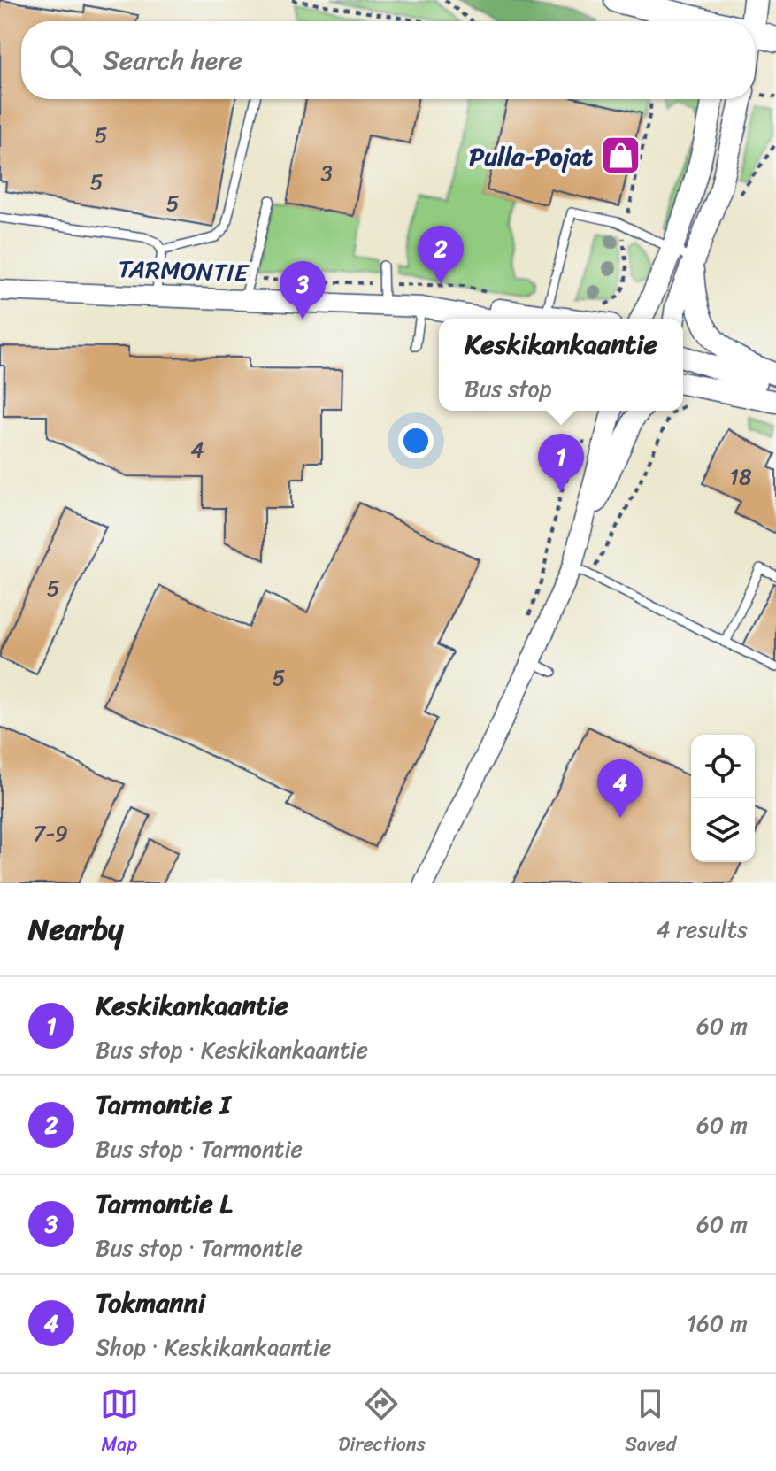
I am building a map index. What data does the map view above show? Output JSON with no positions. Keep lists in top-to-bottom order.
{
  "streets": {
    "street": ["TARMONTIE"]
  },
  "places": {
    "shop": ["Pulla-Pojat"]
  },
  "house_numbers": [
    "5",
    "3",
    "5",
    "5",
    "4",
    "18",
    "5",
    "5",
    "7-9"
  ],
  "page": {
    "search": "Search here",
    "pins": [
      "2",
      "3",
      "1",
      "4"
    ],
    "popup": ["Keskikankaantie", "Bus stop"],
    "heading": ["Nearby", "4 results"],
    "list": [
      {
        "mark": "1",
        "name": "Keskikankaantie",
        "note": "Bus stop · Keskikankaantie",
        "value": "60 m"
      },
      {
        "mark": "2",
        "name": "Tarmontie I",
        "note": "Bus stop · Tarmontie",
        "value": "60 m"
      },
      {
        "mark": "3",
        "name": "Tarmontie L",
        "note": "Bus stop · Tarmontie",
        "value": "60 m"
      },
      {
        "mark": "4",
        "name": "Tokmanni",
        "note": "Shop · Keskikankaantie",
        "value": "160 m"
      }
    ],
    "nav": ["Map", "Directions", "Saved"]
  }
}
